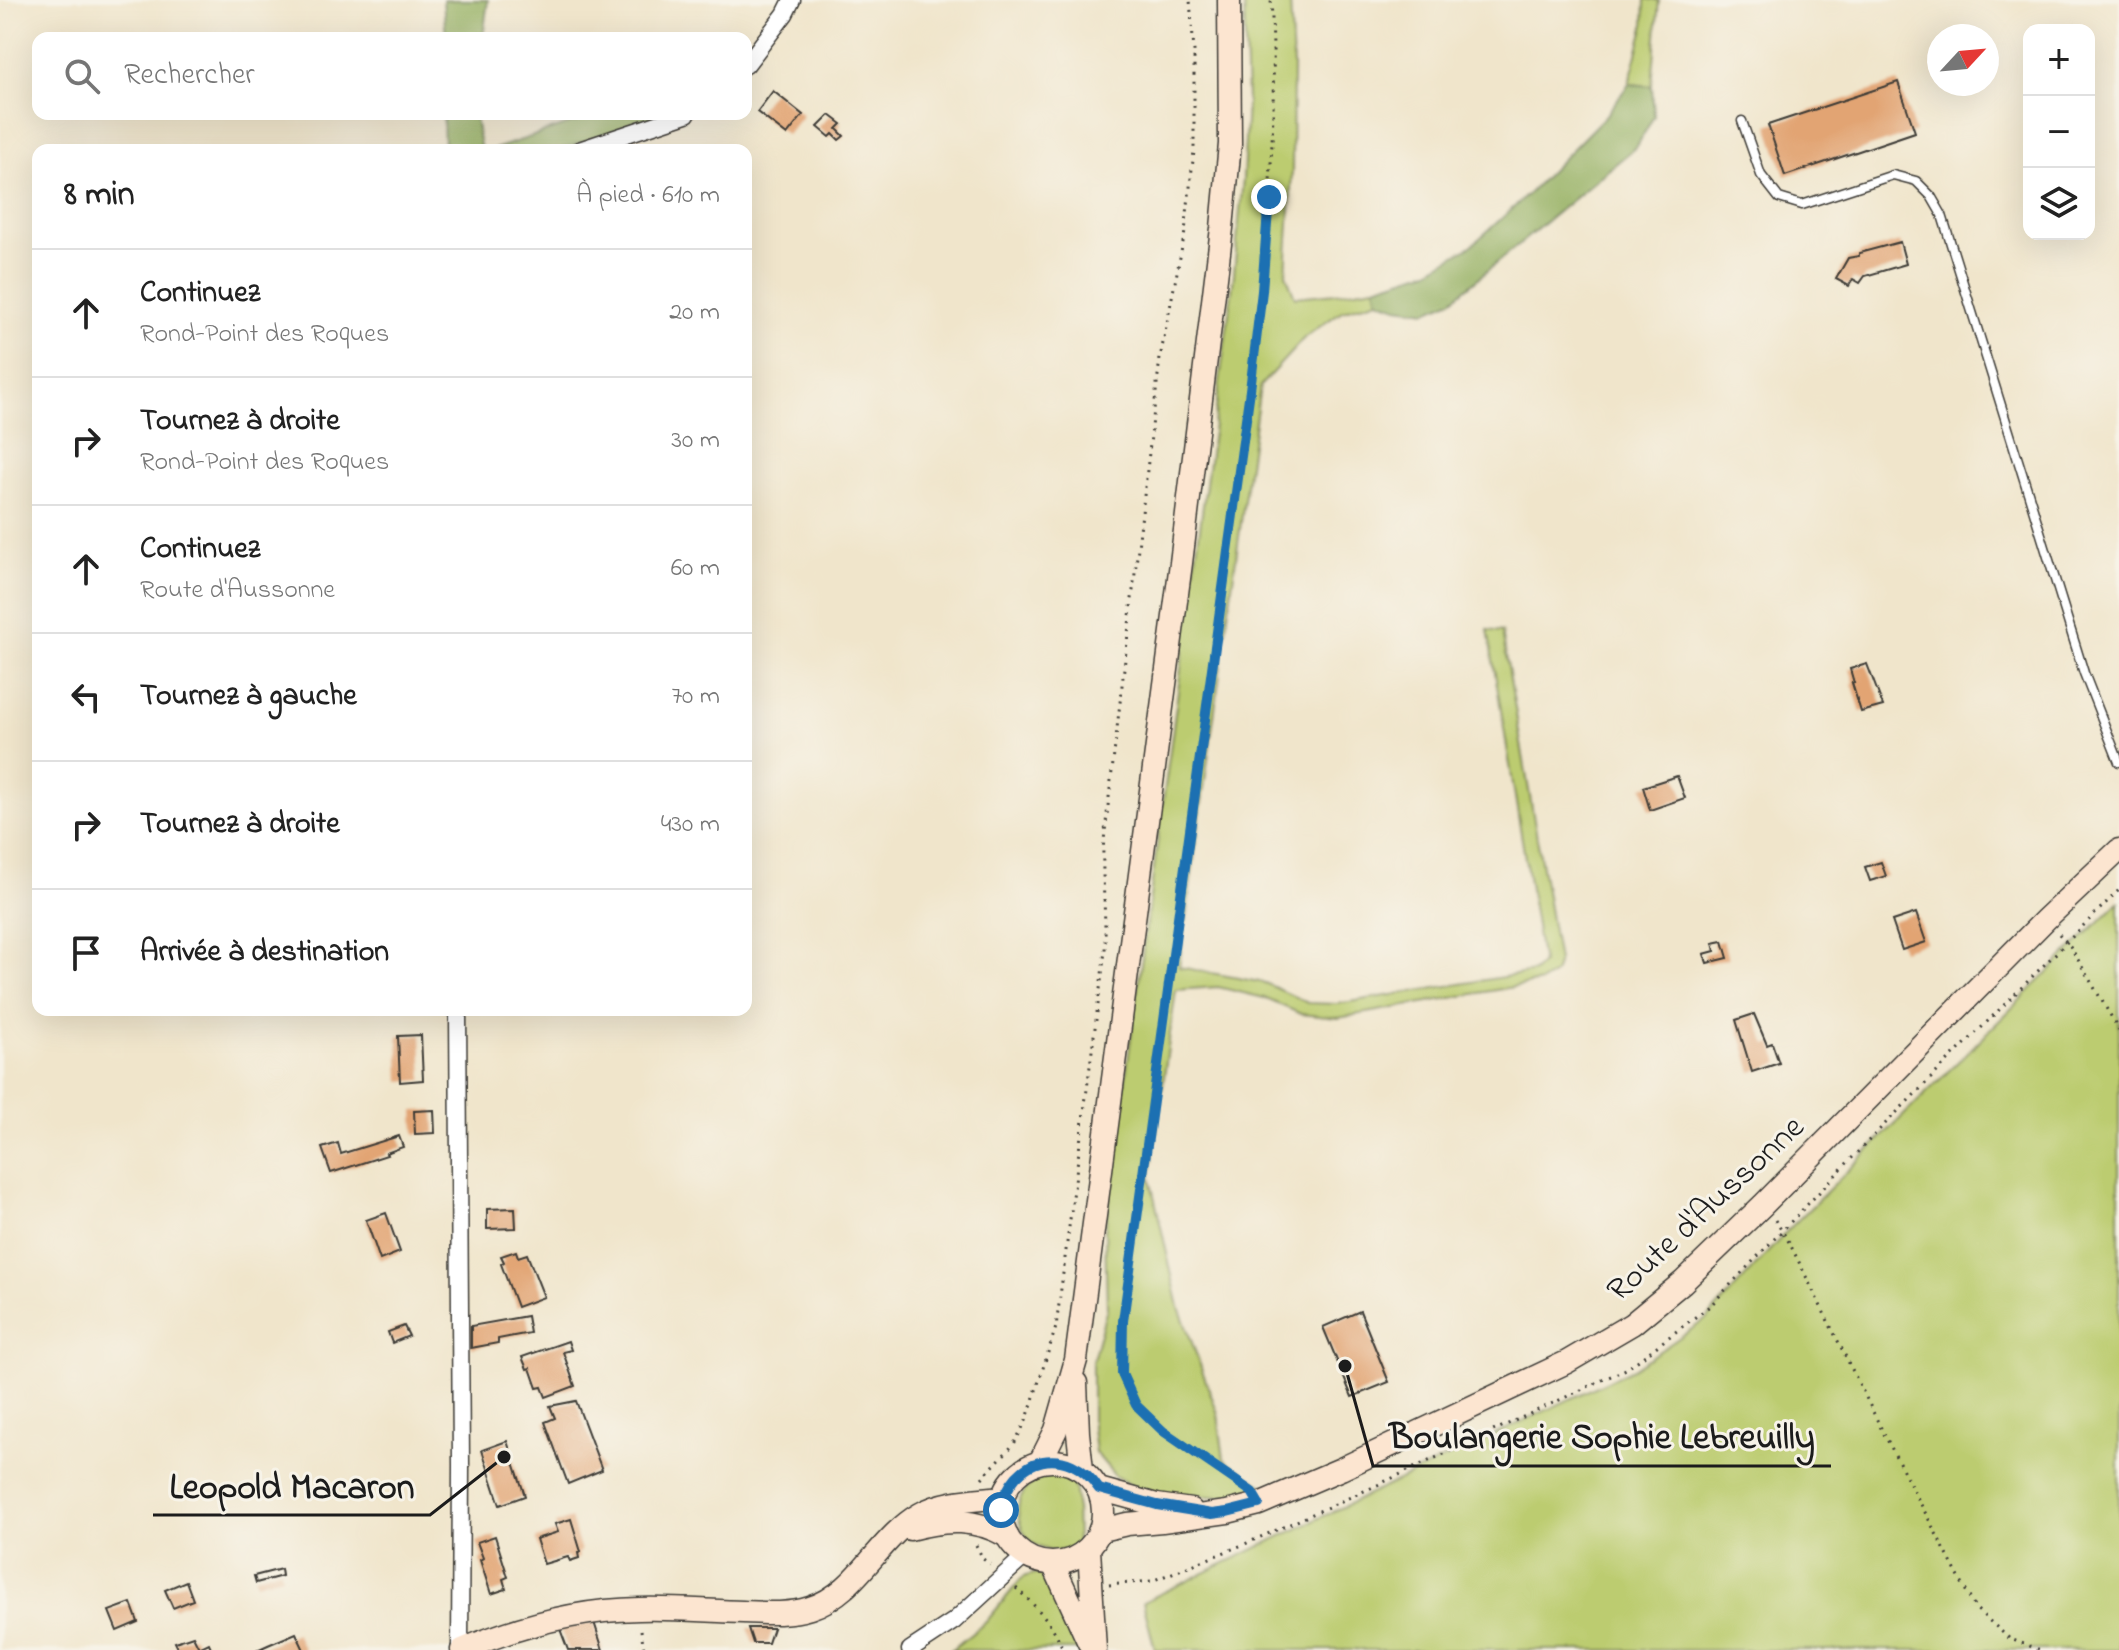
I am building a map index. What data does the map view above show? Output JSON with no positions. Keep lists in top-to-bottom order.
{
  "streets": {
    "main road": ["Route d'Aussonne"]
  },
  "places": ["Boulangerie Sophie Lebreuilly", "Leopold Macaron"],
  "north": "top right",
  "page": {
    "map_buttons": ["+", "−"],
    "search": "Rechercher",
    "heading": ["8 min", "À pied · 610 m"],
    "list": [
      ["Continuez", "Rond-Point des Roques", "20 m"],
      ["Tournez à droite", "Rond-Point des Roques", "30 m"],
      ["Continuez", "Route d'Aussonne", "60 m"],
      ["Tournez à gauche", "70 m"],
      ["Tournez à droite", "430 m"],
      "Arrivée à destination"
    ]
  }
}
